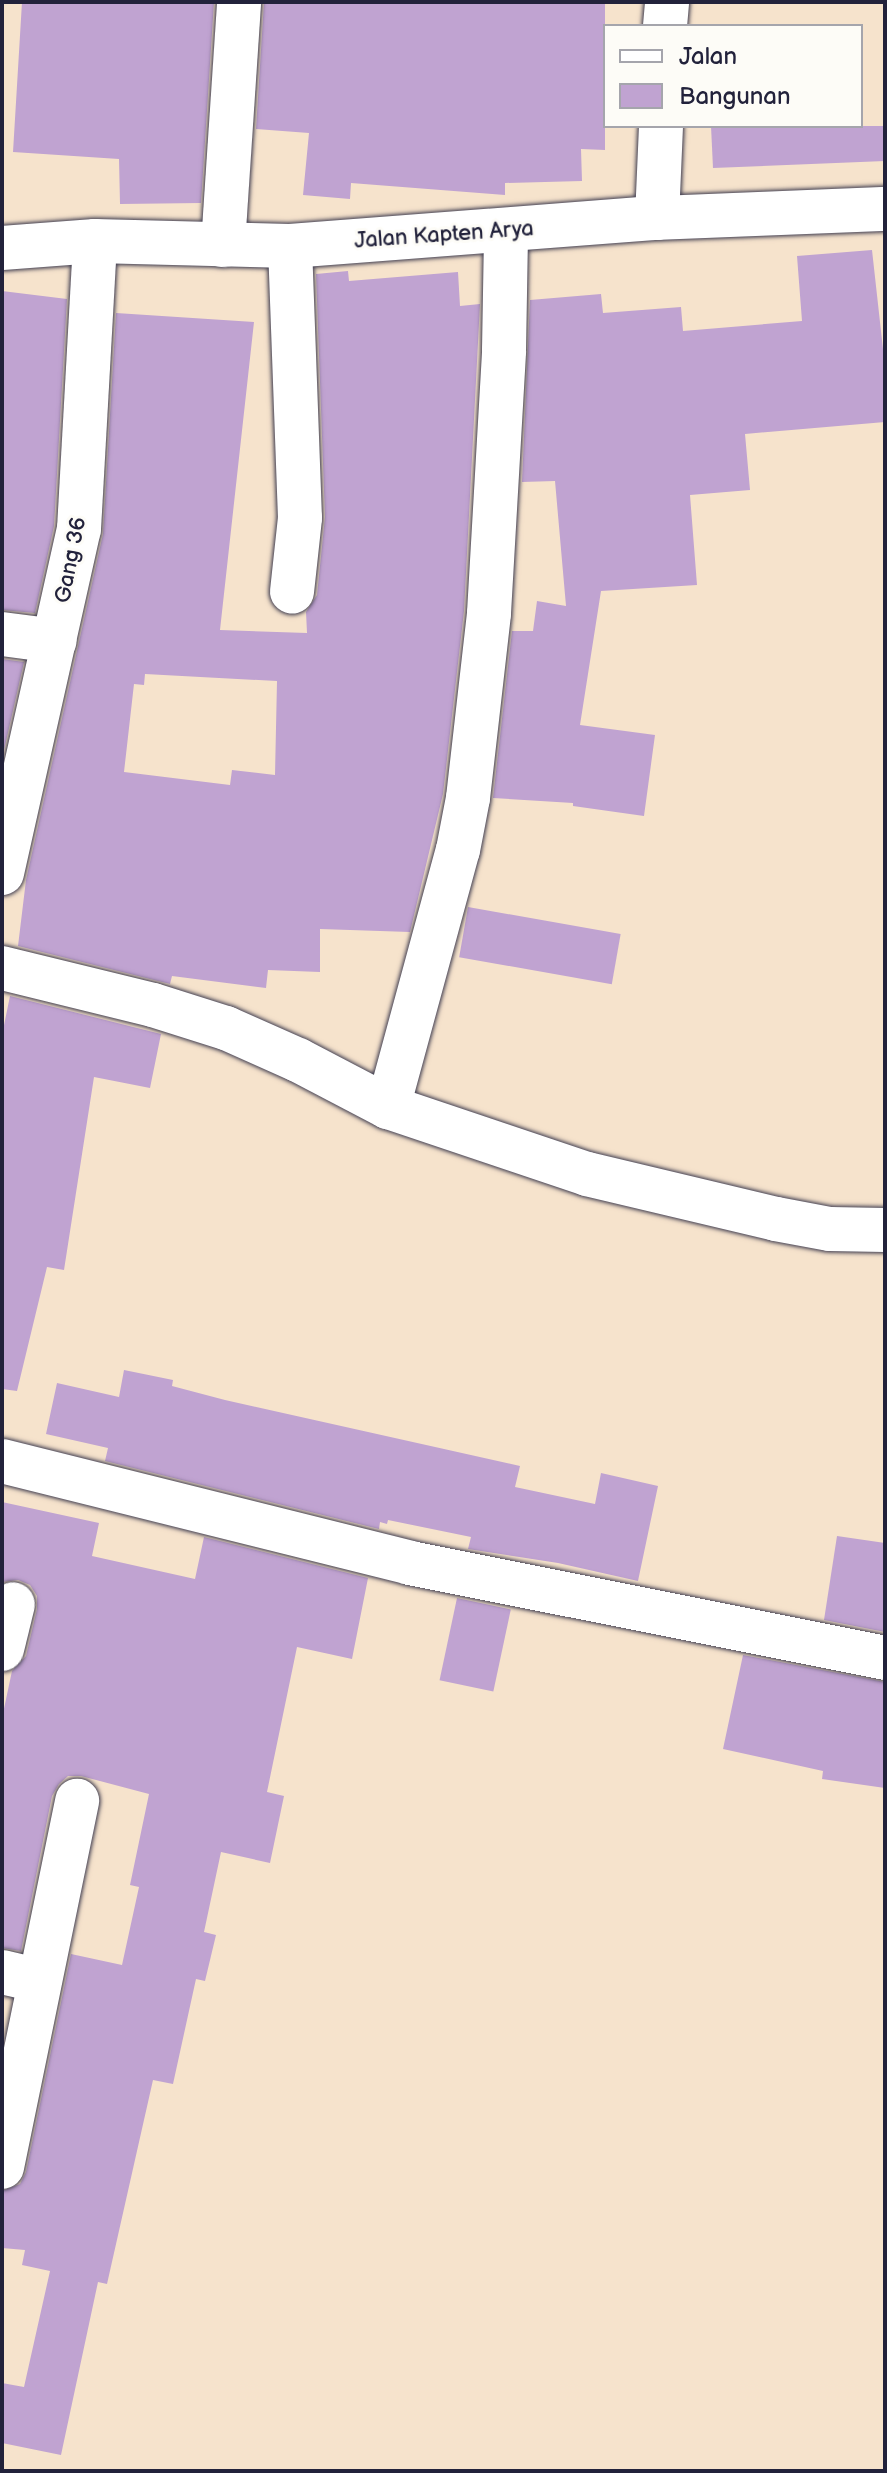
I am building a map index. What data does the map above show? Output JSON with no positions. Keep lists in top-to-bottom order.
{
  "streets": {
    "street": ["Jalan Kapten Arya", "Gang 36"]
  },
  "crossings": [
    ["Jalan Kapten Arya", "Gang 36"]
  ],
  "legend": ["Jalan", "Bangunan"]
}
